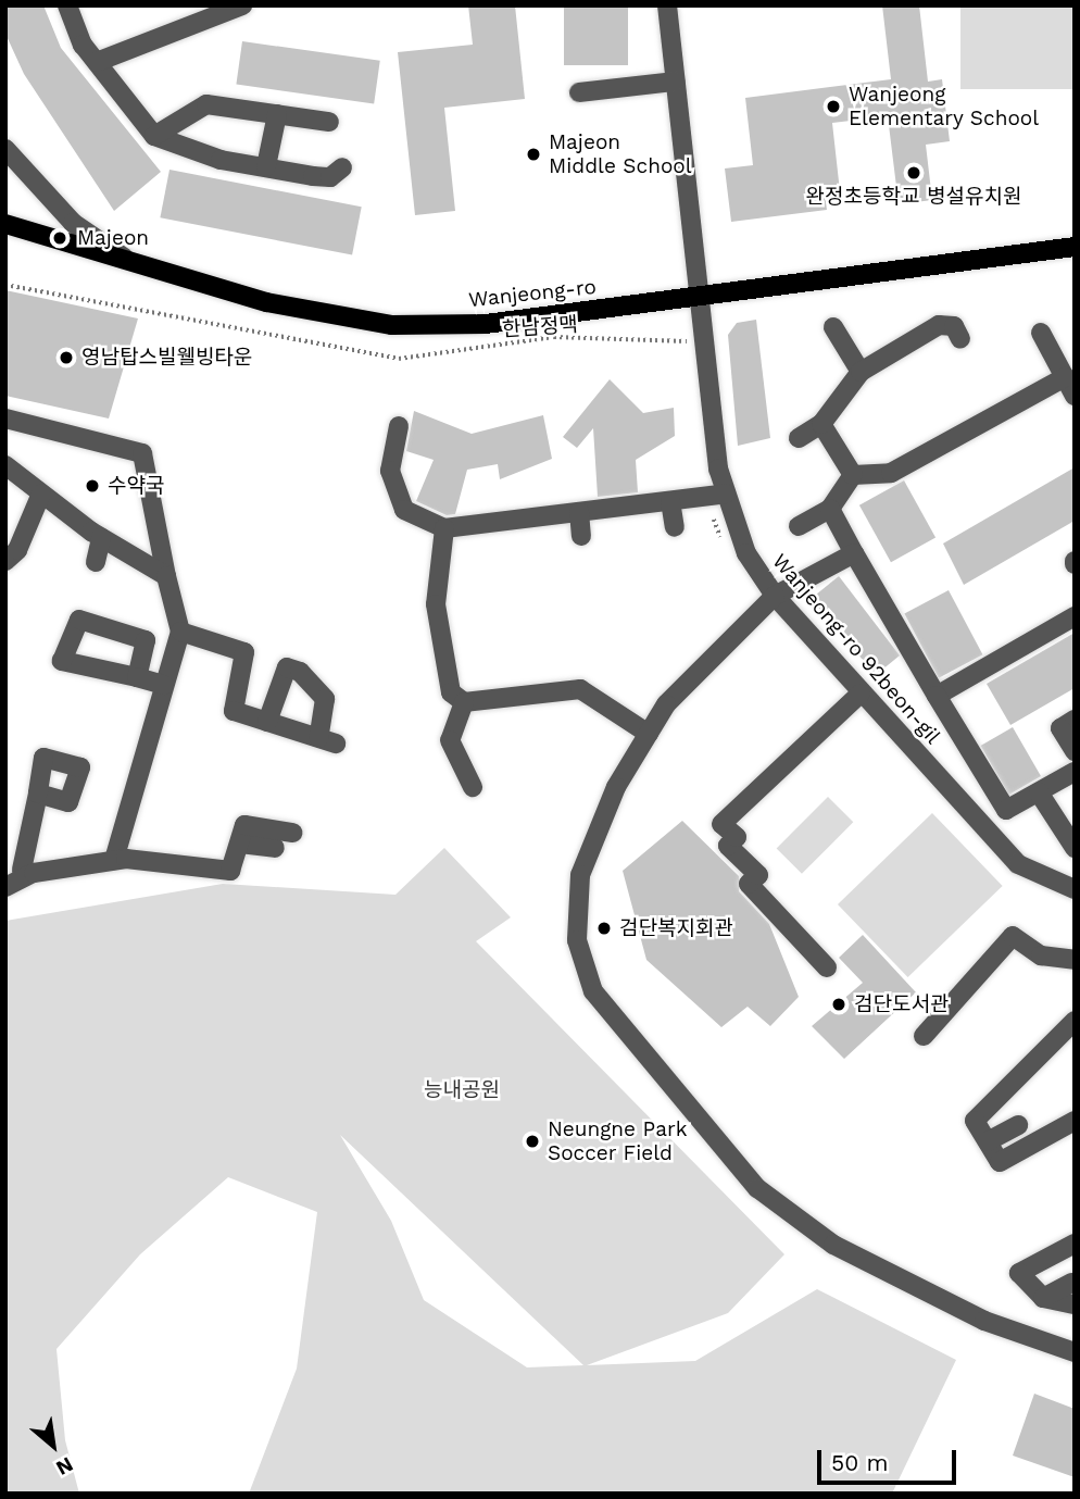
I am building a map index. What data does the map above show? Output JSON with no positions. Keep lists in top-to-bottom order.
{
  "streets": {
    "main road": ["Wanjeong-ro"],
    "street": ["Wanjeong-ro 92beon-gil"],
    "path": ["한남정맥"]
  },
  "crossings": [
    ["Wanjeong-ro", "Wanjeong-ro 92beon-gil"]
  ],
  "parks": ["능내공원"],
  "places": [
    "Wanjeong Elementary School",
    "Majeon Middle School",
    "완정초등학교 병설유치원",
    "Majeon",
    "영남탑스빌웰빙타운",
    "수약국",
    "검단복지회관",
    "검단도서관",
    "Neungne Park Soccer Field"
  ],
  "scale_bar": "50 m",
  "north": "bottom right"
}
